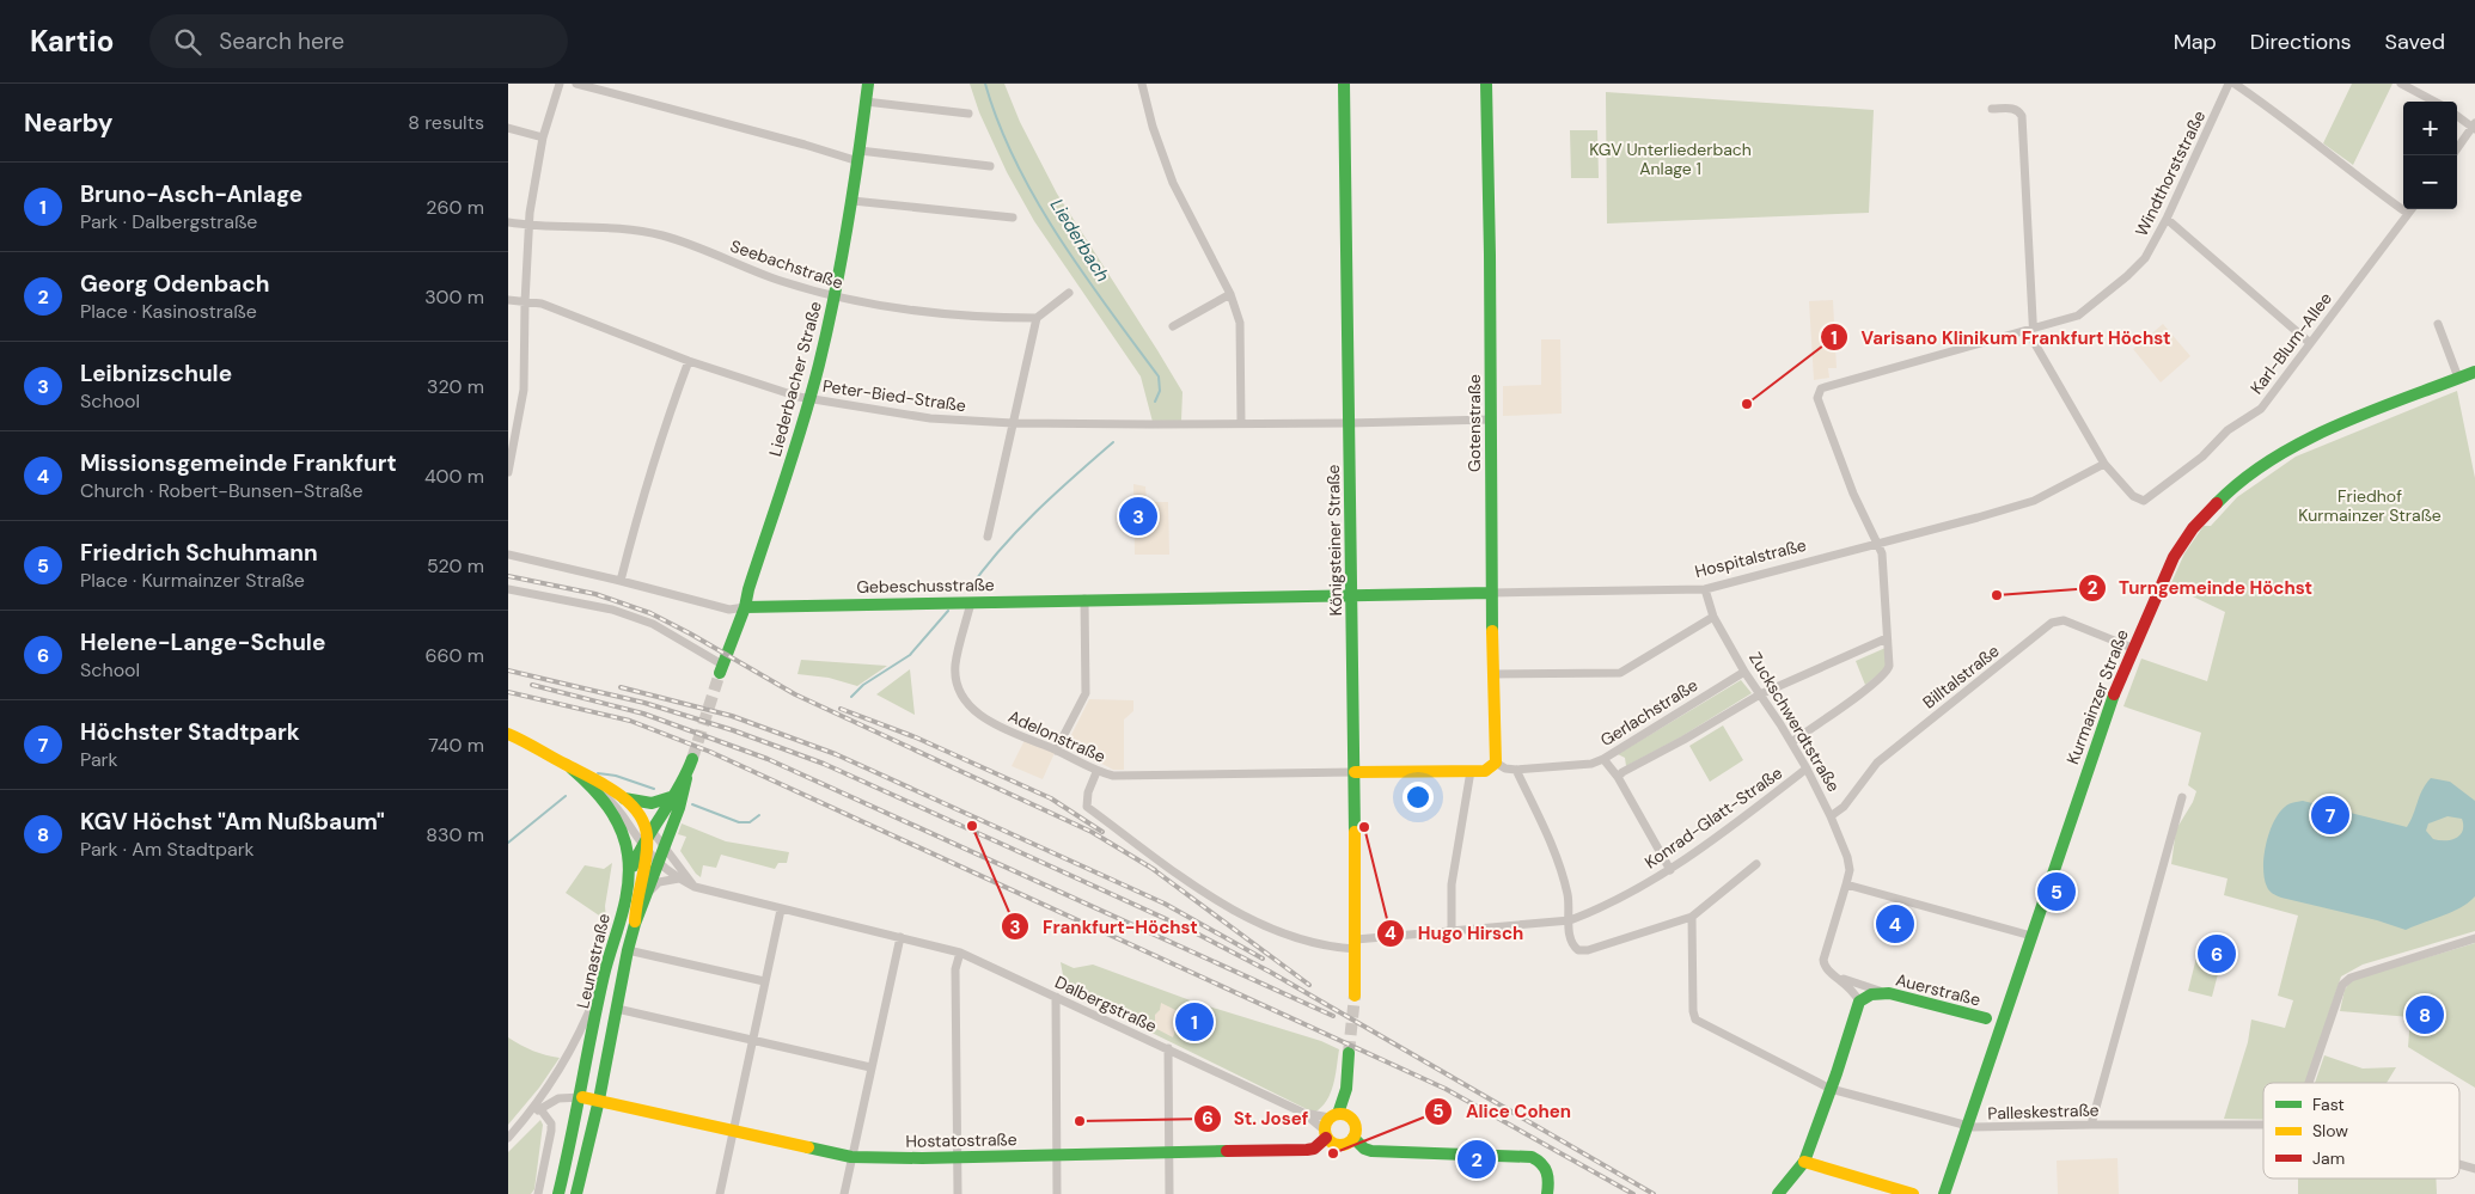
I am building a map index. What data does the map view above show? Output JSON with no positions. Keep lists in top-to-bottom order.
{
  "streets": {
    "main road": [
      "Liederbacher Straße",
      "Gotenstraße",
      "Königsteiner Straße",
      "Hospitalstraße",
      "Gebeschusstraße",
      "Kurmainzer Straße",
      "Leunastraße",
      "Auerstraße",
      "Hostatostraße"
    ],
    "street": [
      "Windthorststraße",
      "Seebachstraße",
      "Karl-Blum-Allee",
      "Peter-Bied-Straße",
      "Billtalstraße",
      "Gerlachstraße",
      "Zuckschwerdtstraße",
      "Adelonstraße",
      "Konrad-Glatt-Straße",
      "Dalbergstraße",
      "Palleskestraße"
    ]
  },
  "crossings": [
    ["Windthorststraße", "Hospitalstraße"],
    ["Seebachstraße", "Liederbacher Straße"],
    ["Karl-Blum-Allee", "Hospitalstraße"],
    ["Liederbacher Straße", "Peter-Bied-Straße"],
    ["Liederbacher Straße", "Gebeschusstraße"],
    ["Peter-Bied-Straße", "Gotenstraße"],
    ["Peter-Bied-Straße", "Königsteiner Straße"],
    ["Gotenstraße", "Hospitalstraße"],
    ["Gotenstraße", "Gerlachstraße"],
    ["Königsteiner Straße", "Hospitalstraße"],
    ["Königsteiner Straße", "Gebeschusstraße"],
    ["Königsteiner Straße", "Adelonstraße"],
    ["Königsteiner Straße", "Konrad-Glatt-Straße"],
    ["Hospitalstraße", "Gebeschusstraße"],
    ["Hospitalstraße", "Zuckschwerdtstraße"],
    ["Gebeschusstraße", "Adelonstraße"],
    ["Billtalstraße", "Kurmainzer Straße"],
    ["Billtalstraße", "Zuckschwerdtstraße"],
    ["Kurmainzer Straße", "Palleskestraße"],
    ["Gerlachstraße", "Zuckschwerdtstraße"],
    ["Zuckschwerdtstraße", "Konrad-Glatt-Straße"],
    ["Zuckschwerdtstraße", "Auerstraße"],
    ["Adelonstraße", "Konrad-Glatt-Straße"],
    ["Leunastraße", "Dalbergstraße"],
    ["Leunastraße", "Hostatostraße"],
    ["Dalbergstraße", "Hostatostraße"]
  ],
  "water": ["Liederbach"],
  "parks": ["KGV Unterliederbach Anlage 1", "Friedhof Kurmainzer Straße"],
  "places": [
    "Varisano Klinikum Frankfurt Höchst",
    "Turngemeinde Höchst",
    "Frankfurt-Höchst",
    "Hugo Hirsch",
    "St. Josef",
    "Alice Cohen"
  ],
  "legend": ["Fast", "Slow", "Jam"],
  "page": {
    "header": "Kartio",
    "search": "Search here",
    "nav": ["Map", "Directions", "Saved"],
    "heading": ["Nearby", "8 results"],
    "map_buttons": ["+", "−"],
    "list": [
      {
        "mark": "1",
        "name": "Bruno-Asch-Anlage",
        "note": "Park · Dalbergstraße",
        "value": "260 m"
      },
      {
        "mark": "2",
        "name": "Georg Odenbach",
        "note": "Place · Kasinostraße",
        "value": "300 m"
      },
      {
        "mark": "3",
        "name": "Leibnizschule",
        "note": "School",
        "value": "320 m"
      },
      {
        "mark": "4",
        "name": "Missionsgemeinde Frankfurt",
        "note": "Church · Robert-Bunsen-Straße",
        "value": "400 m"
      },
      {
        "mark": "5",
        "name": "Friedrich Schuhmann",
        "note": "Place · Kurmainzer Straße",
        "value": "520 m"
      },
      {
        "mark": "6",
        "name": "Helene-Lange-Schule",
        "note": "School",
        "value": "660 m"
      },
      {
        "mark": "7",
        "name": "Höchster Stadtpark",
        "note": "Park",
        "value": "740 m"
      },
      {
        "mark": "8",
        "name": "KGV Höchst \"Am Nußbaum\"",
        "note": "Park · Am Stadtpark",
        "value": "830 m"
      }
    ],
    "pins": [
      "3",
      "7",
      "5",
      "4",
      "6",
      "8",
      "1",
      "2"
    ]
  }
}
